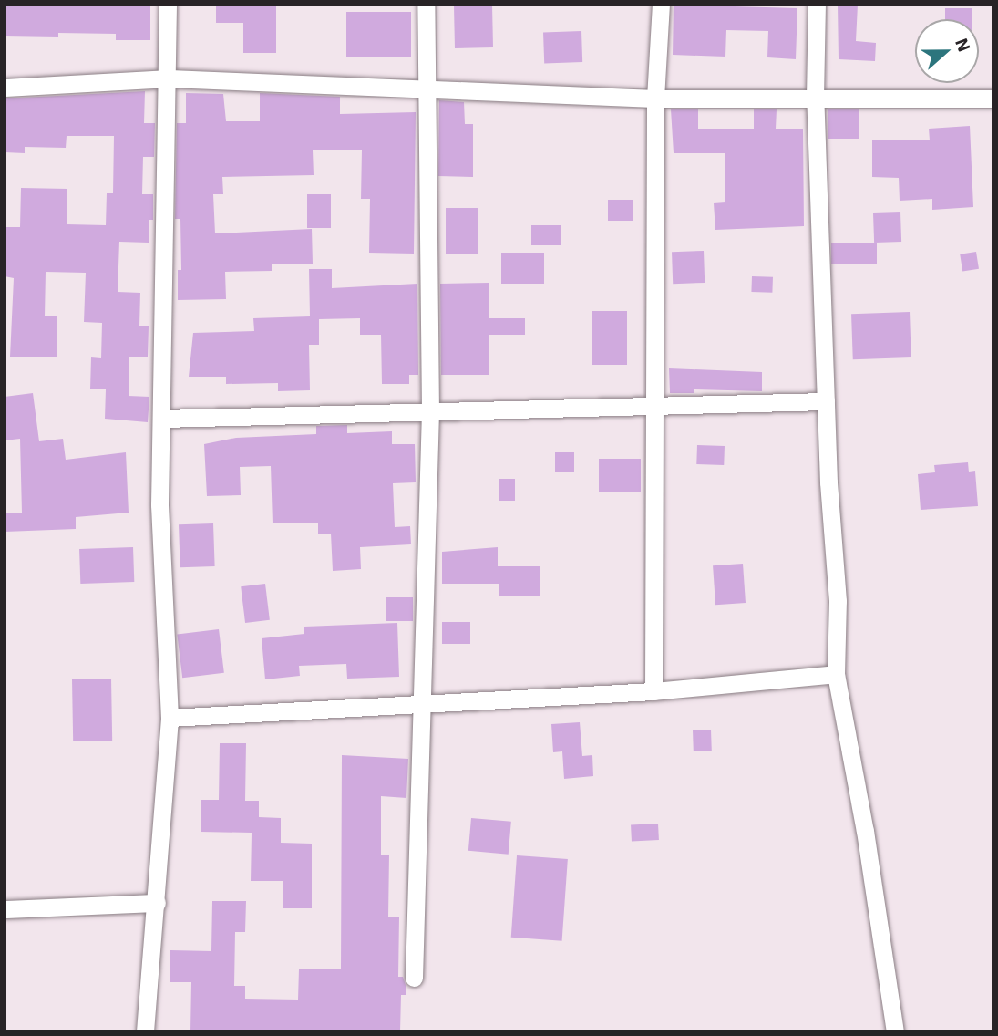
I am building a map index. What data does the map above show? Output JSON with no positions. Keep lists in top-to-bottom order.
{
  "north": "right"
}
